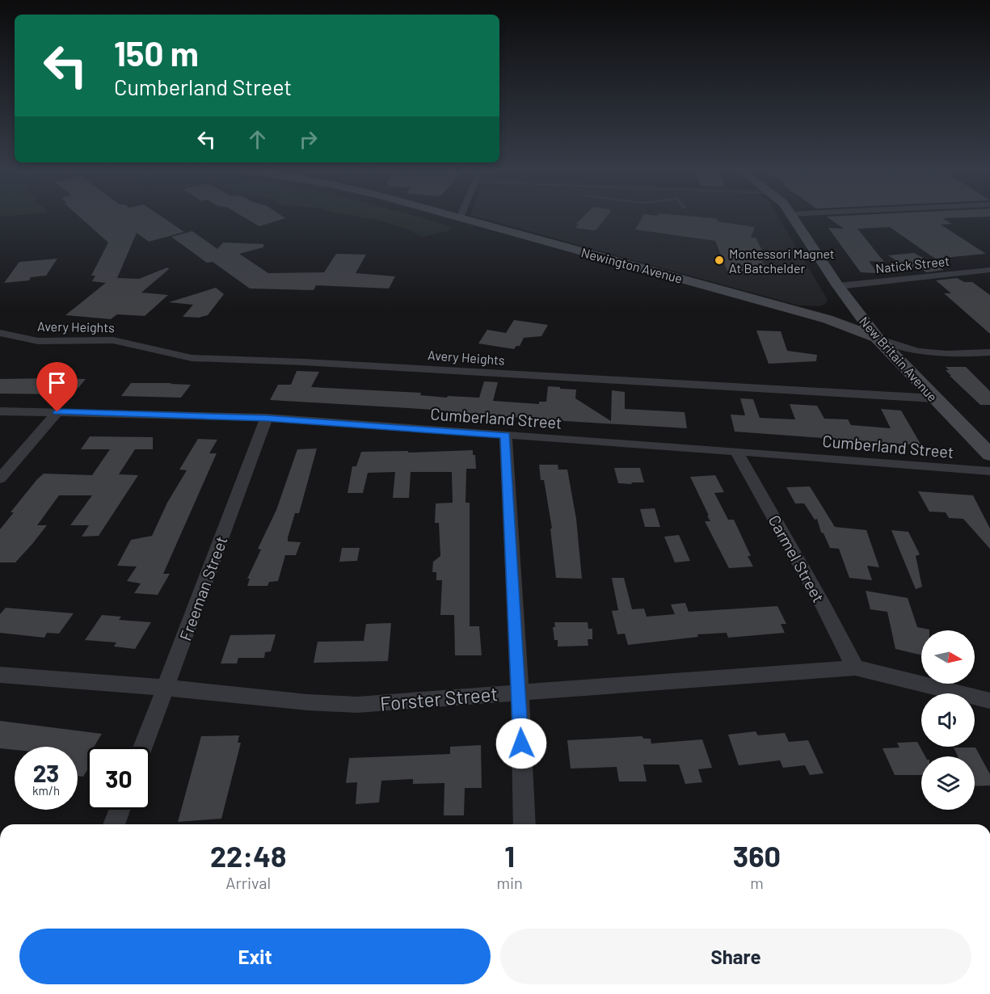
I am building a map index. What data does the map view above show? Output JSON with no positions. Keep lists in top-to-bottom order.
{
  "streets": {
    "main road": ["Newington Avenue", "New Britain Avenue"],
    "street": [
      "Natick Street",
      "Avery Heights",
      "Cumberland Street",
      "Carmel Street",
      "Freeman Street",
      "Forster Street"
    ]
  },
  "crossings": [
    ["Natick Street", "New Britain Avenue"],
    ["Newington Avenue", "New Britain Avenue"],
    ["Avery Heights", "New Britain Avenue"],
    ["Cumberland Street", "Carmel Street"],
    ["Cumberland Street", "Freeman Street"],
    ["Carmel Street", "Forster Street"],
    ["Freeman Street", "Forster Street"]
  ],
  "places": ["Montessori Magnet At Batchelder"],
  "north": "right",
  "page": {
    "turn": ["150 m", "Cumberland Street"],
    "speed": "23 km/h",
    "limit": "30",
    "eta": [
      "22:48",
      "Arrival",
      "1",
      "min",
      "360",
      "m"
    ],
    "buttons": ["Exit", "Share"]
  }
}
